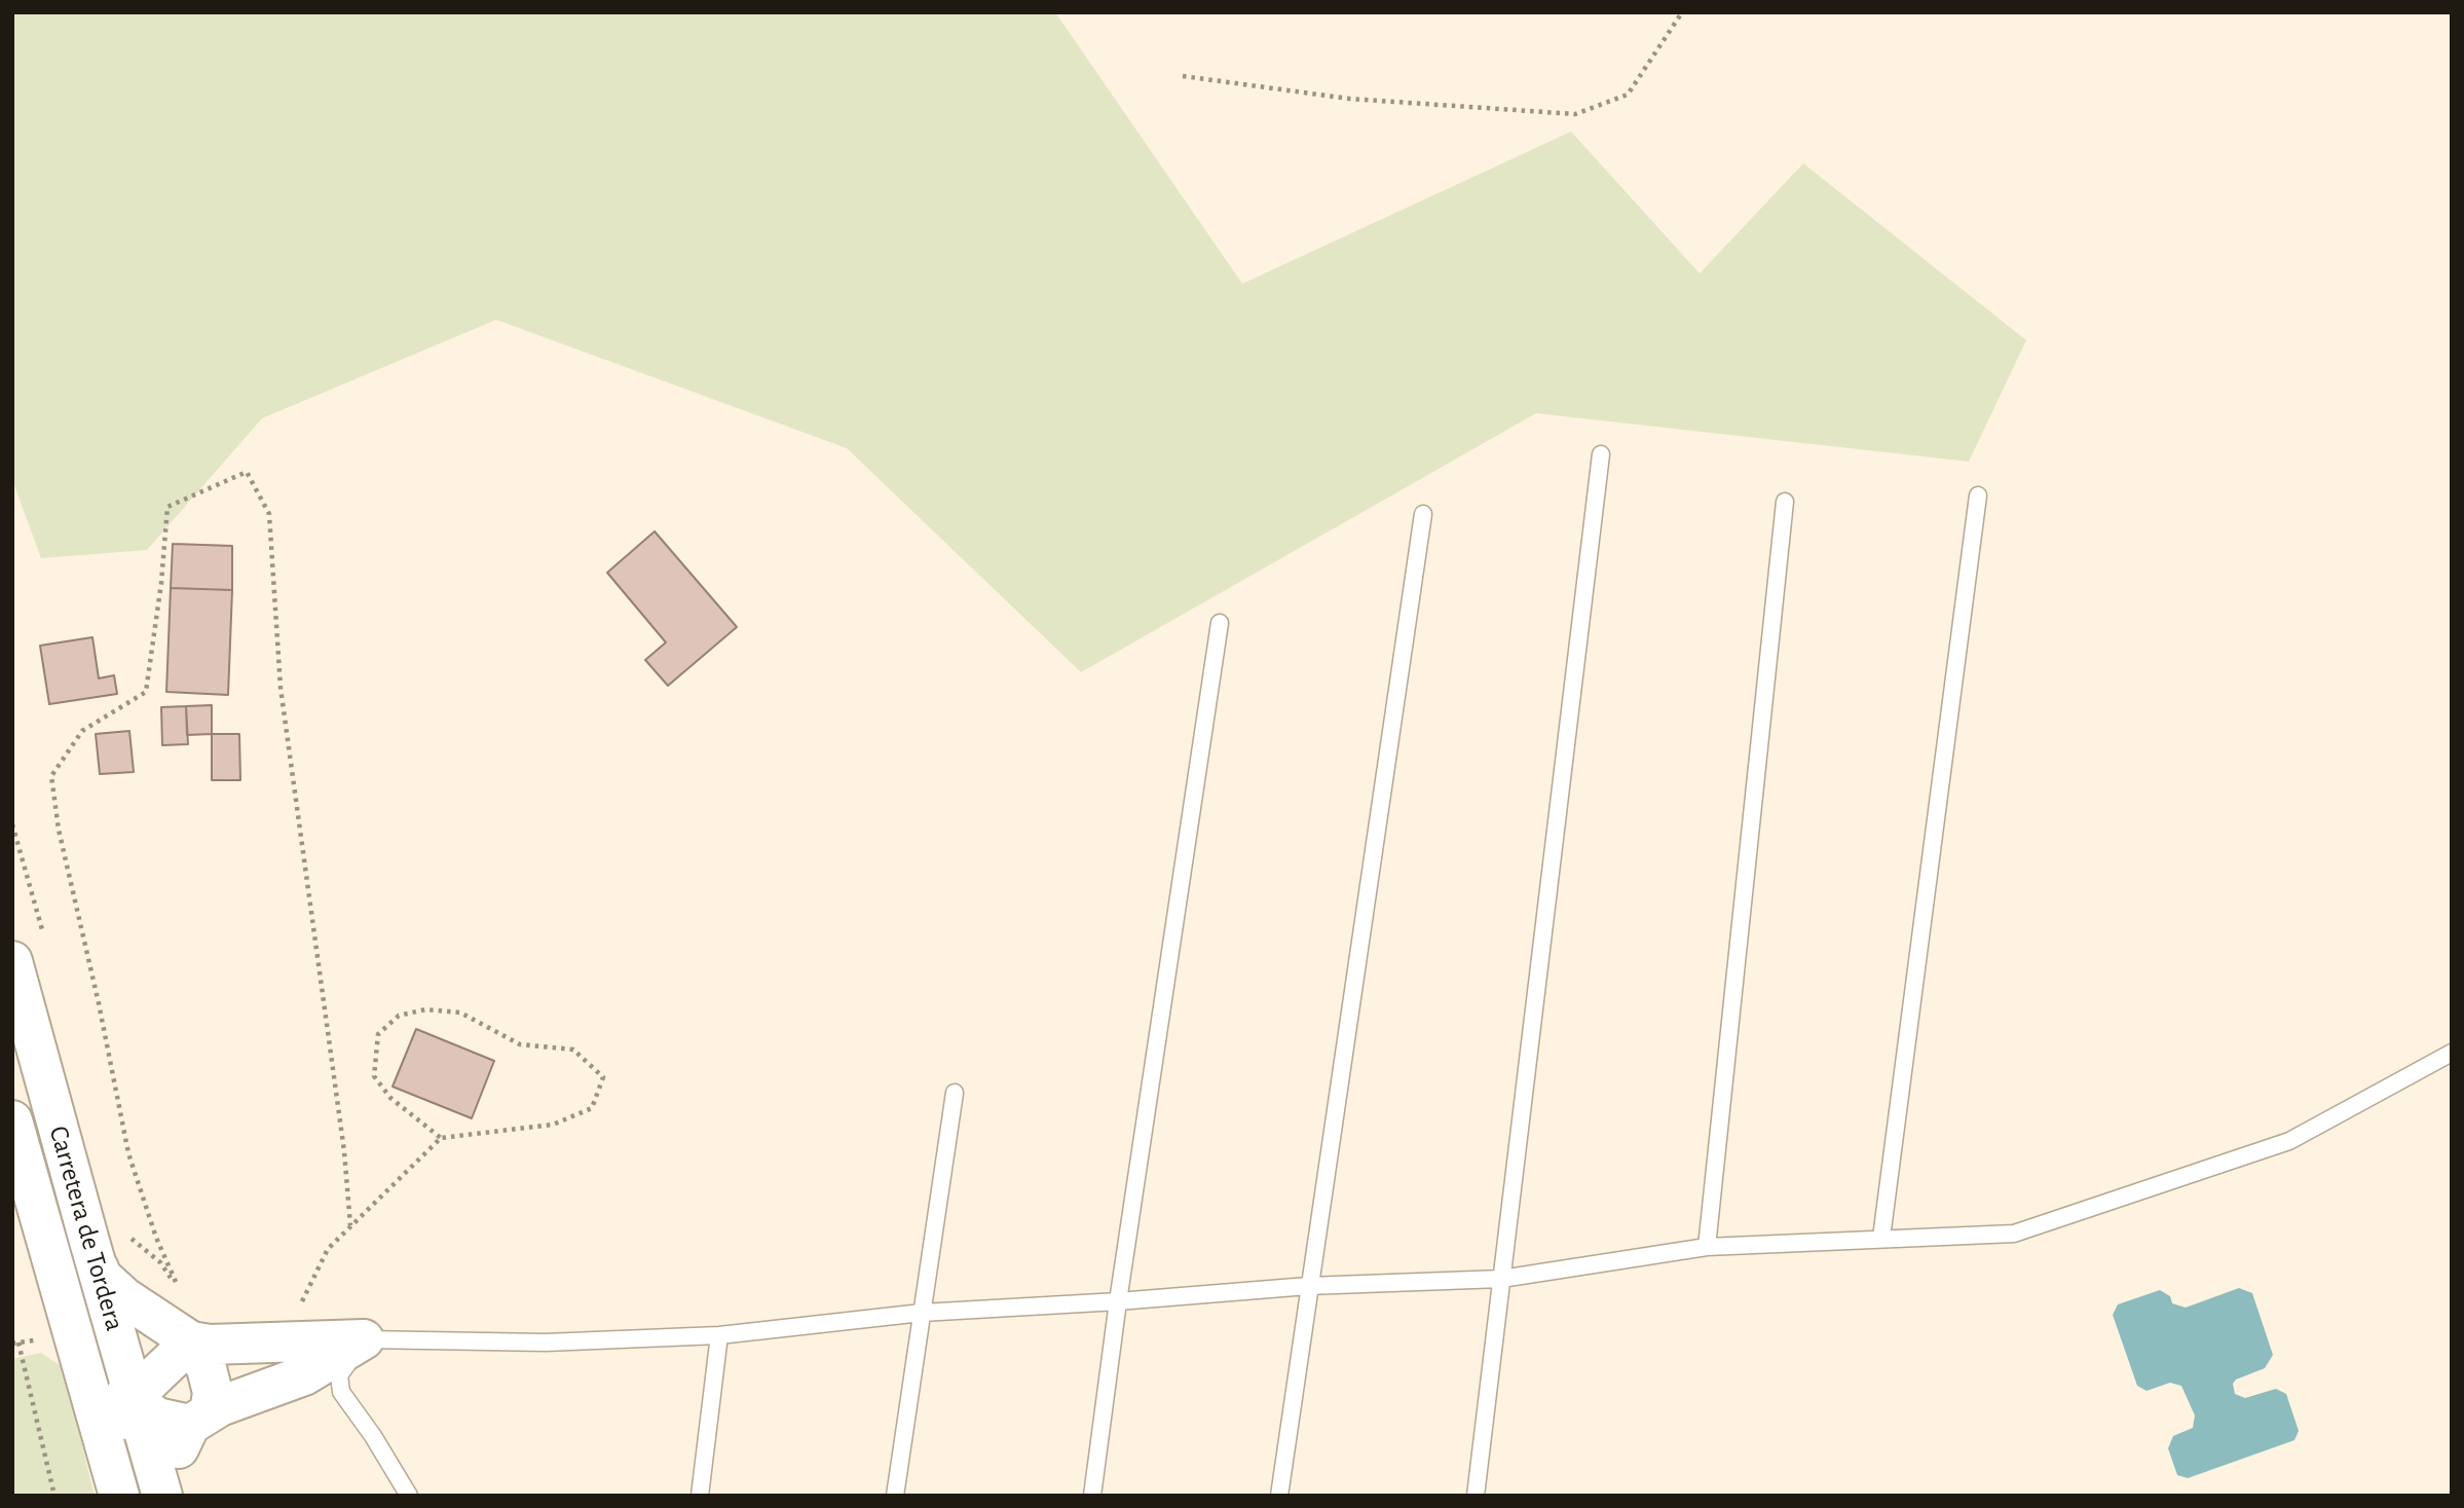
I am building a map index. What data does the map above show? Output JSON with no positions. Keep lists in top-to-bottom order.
{
  "streets": {
    "main road": ["Carretera de Tordera"]
  }
}
